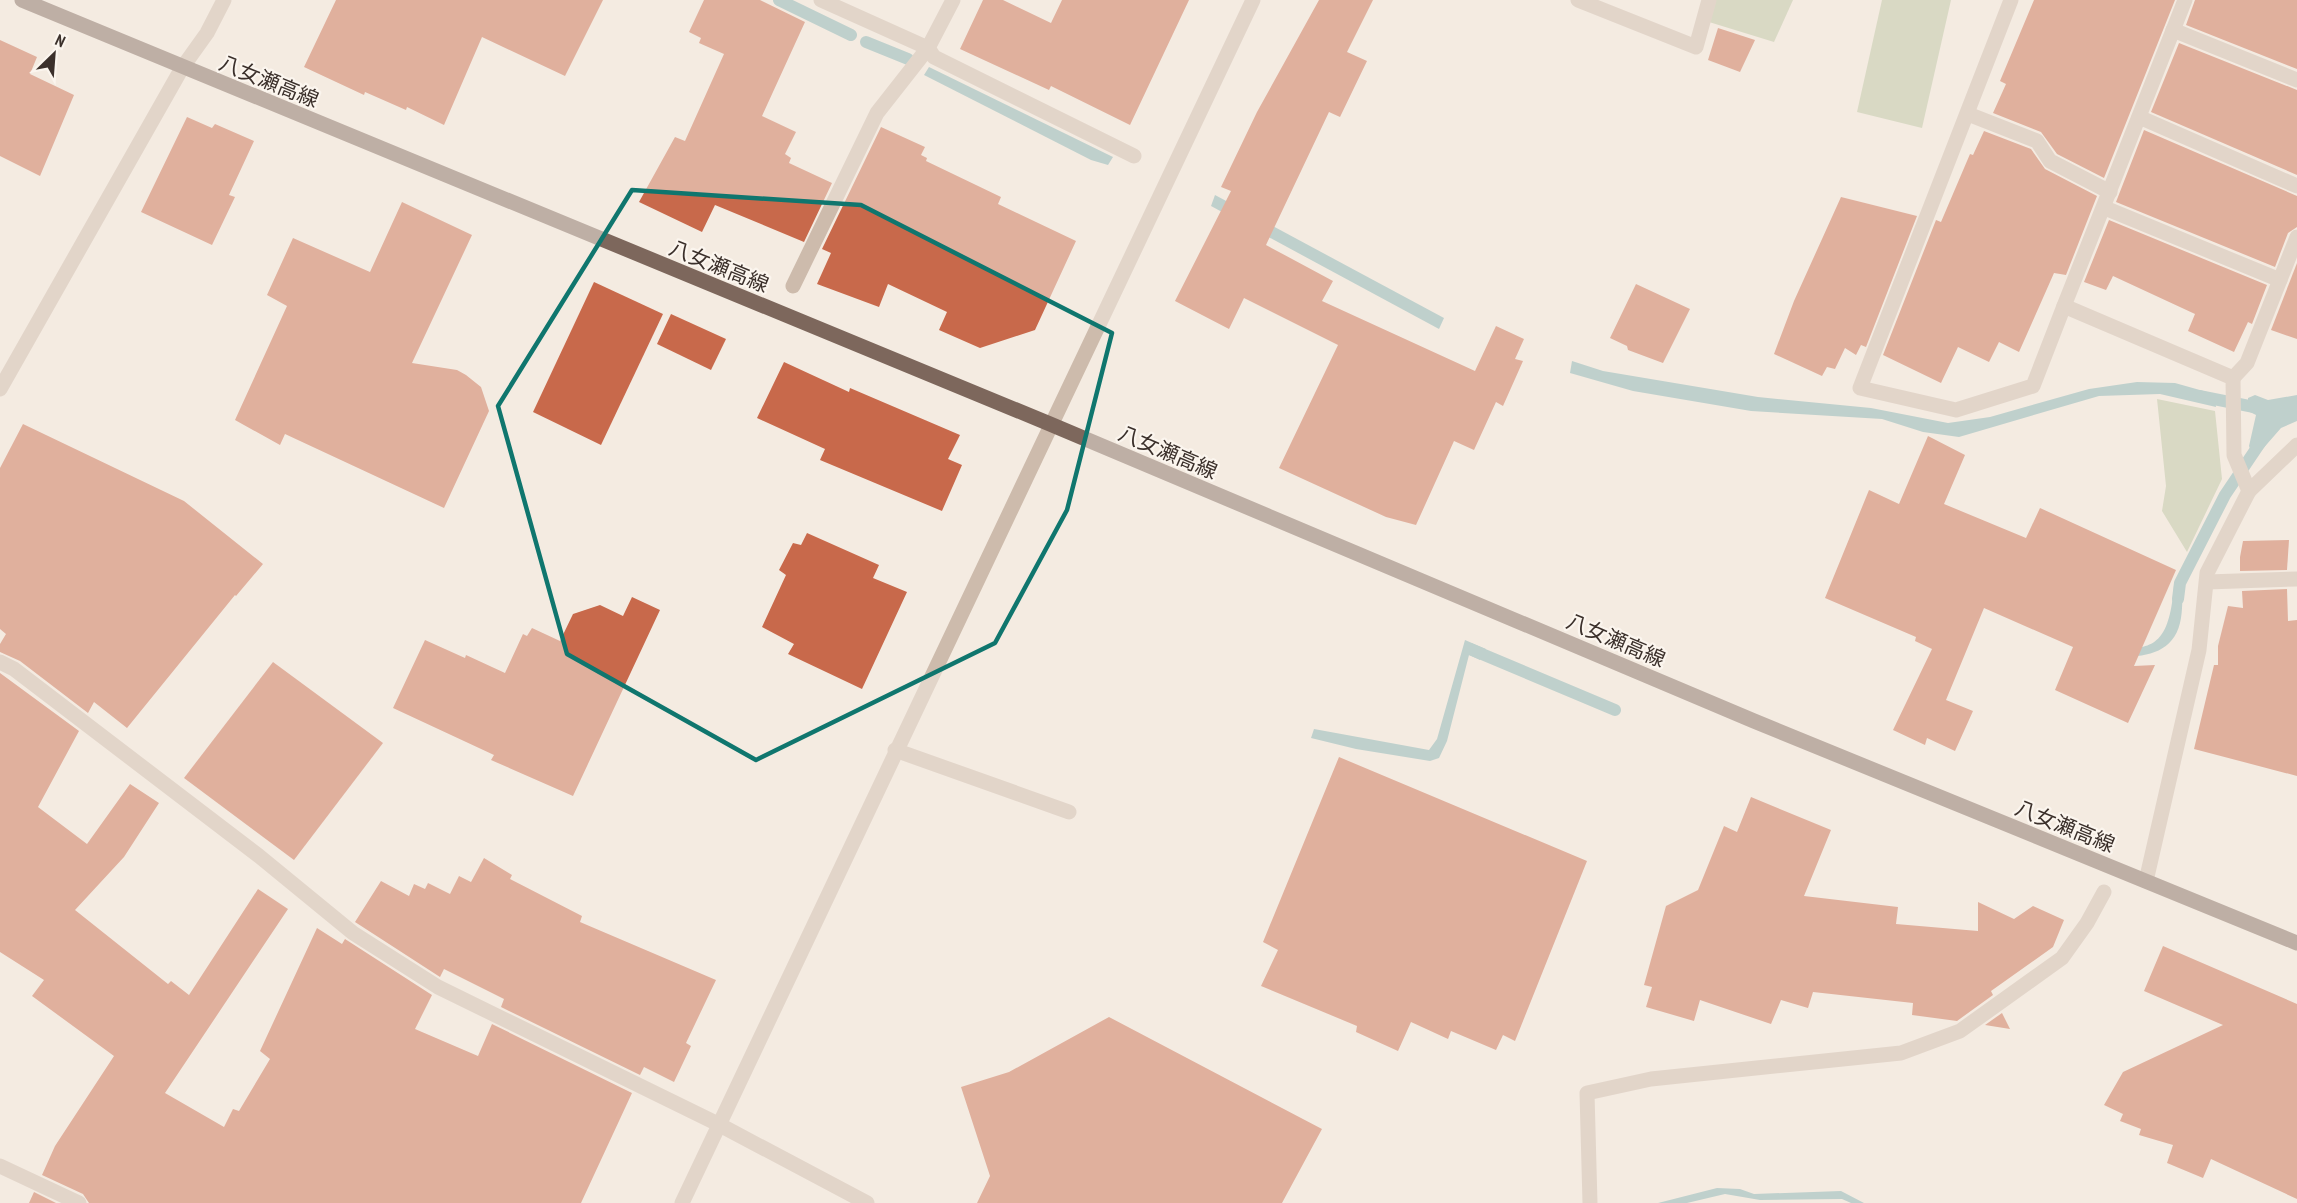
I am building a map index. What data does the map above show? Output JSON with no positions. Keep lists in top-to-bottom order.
{
  "streets": {
    "main road": ["八女瀬高線"]
  },
  "north": "top right"
}
